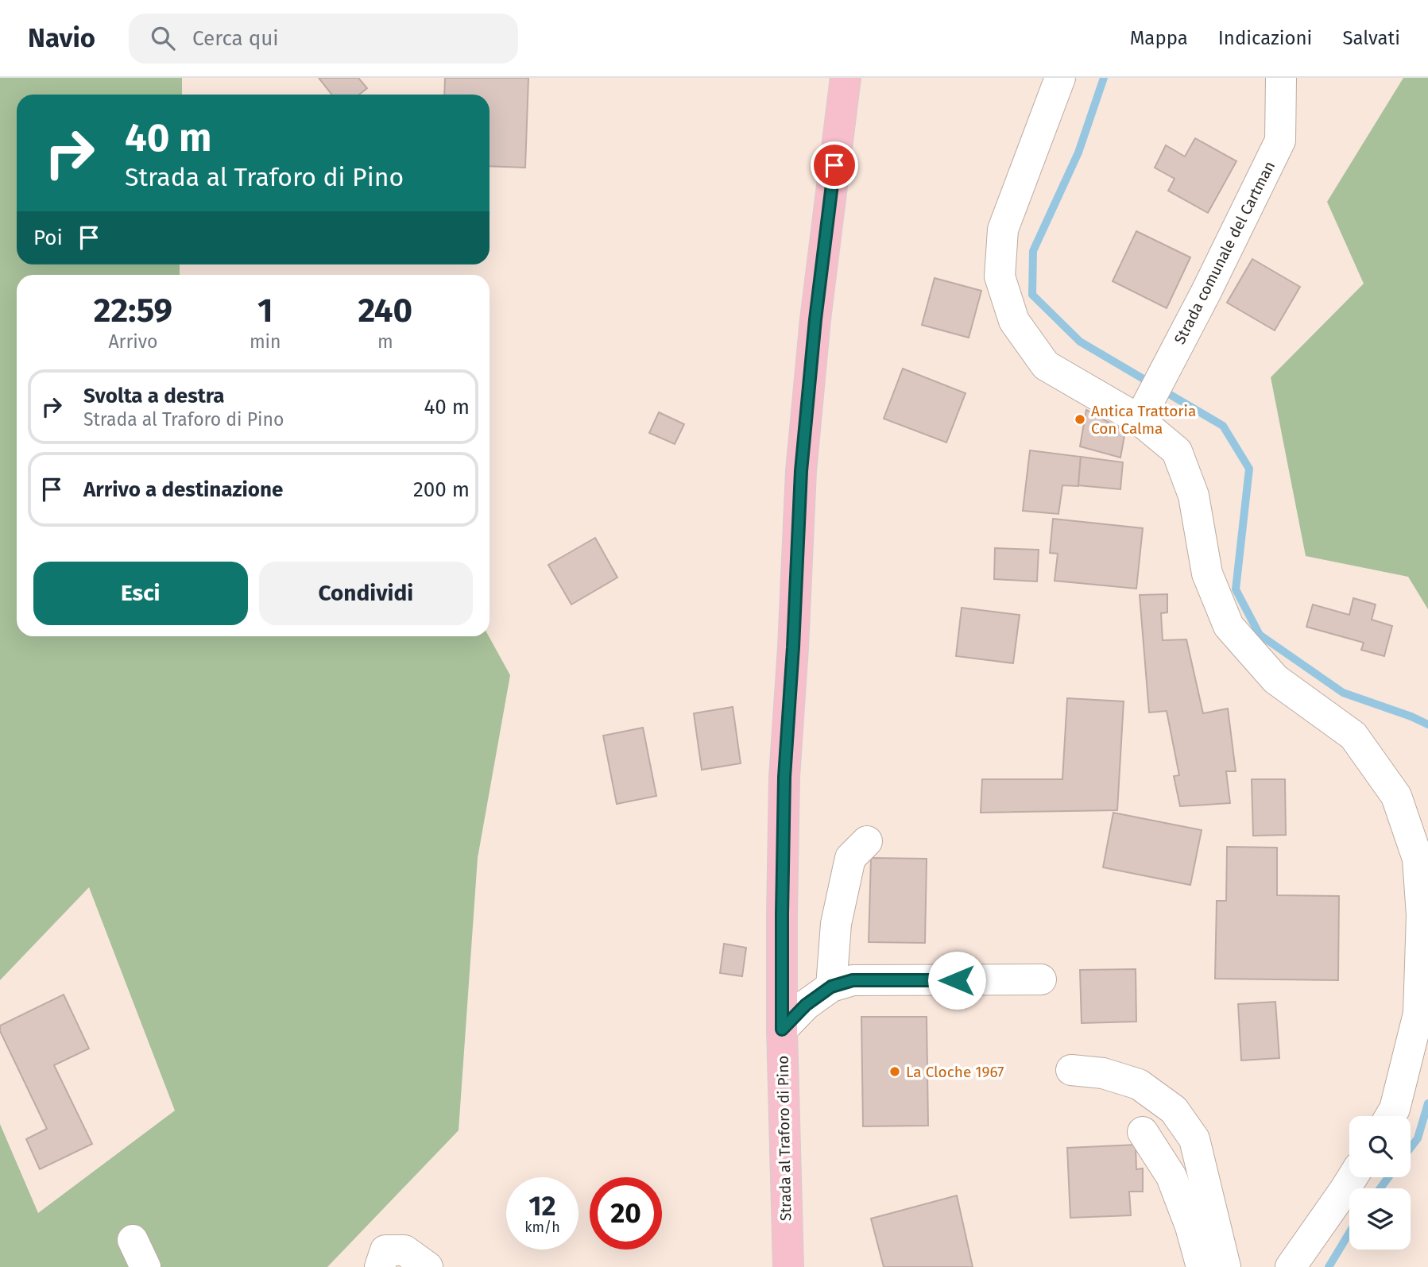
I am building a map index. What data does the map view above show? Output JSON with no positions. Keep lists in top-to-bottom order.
{
  "streets": {
    "main road": ["Strada al Traforo di Pino"],
    "street": ["Strada comunale del Cartman"]
  },
  "places": ["Antica Trattoria Con Calma", "La Cloche 1967"],
  "page": {
    "header": "Navio",
    "search": "Cerca qui",
    "nav": ["Mappa", "Indicazioni", "Salvati"],
    "turn": ["40 m", "Strada al Traforo di Pino"],
    "then": "Poi",
    "eta": [
      "22:59",
      "Arrivo",
      "1",
      "min",
      "240",
      "m"
    ],
    "list": [
      {
        "name": "Svolta a destra",
        "note": "Strada al Traforo di Pino",
        "value": "40 m"
      },
      {
        "name": "Arrivo a destinazione",
        "value": "200 m"
      }
    ],
    "buttons": ["Esci", "Condividi"],
    "speed": "12 km/h",
    "limit": "20"
  }
}
